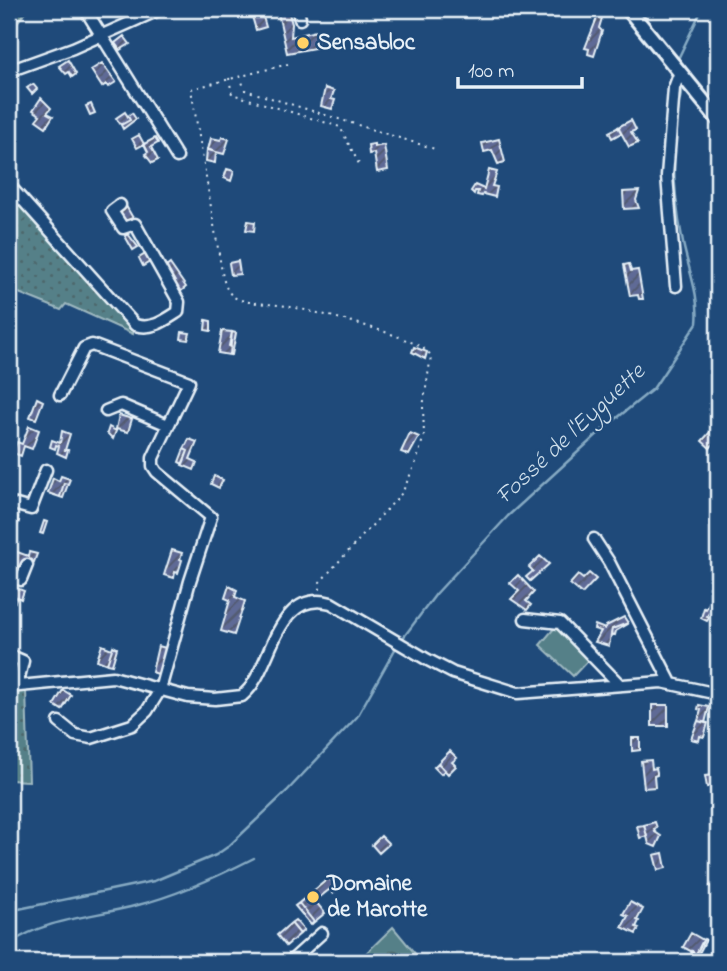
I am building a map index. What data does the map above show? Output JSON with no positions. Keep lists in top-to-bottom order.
{
  "water": ["Fossé de l'Eyguette"],
  "places": ["Sensabloc", "Domaine de Marotte"],
  "scale_bar": "100 m"
}
